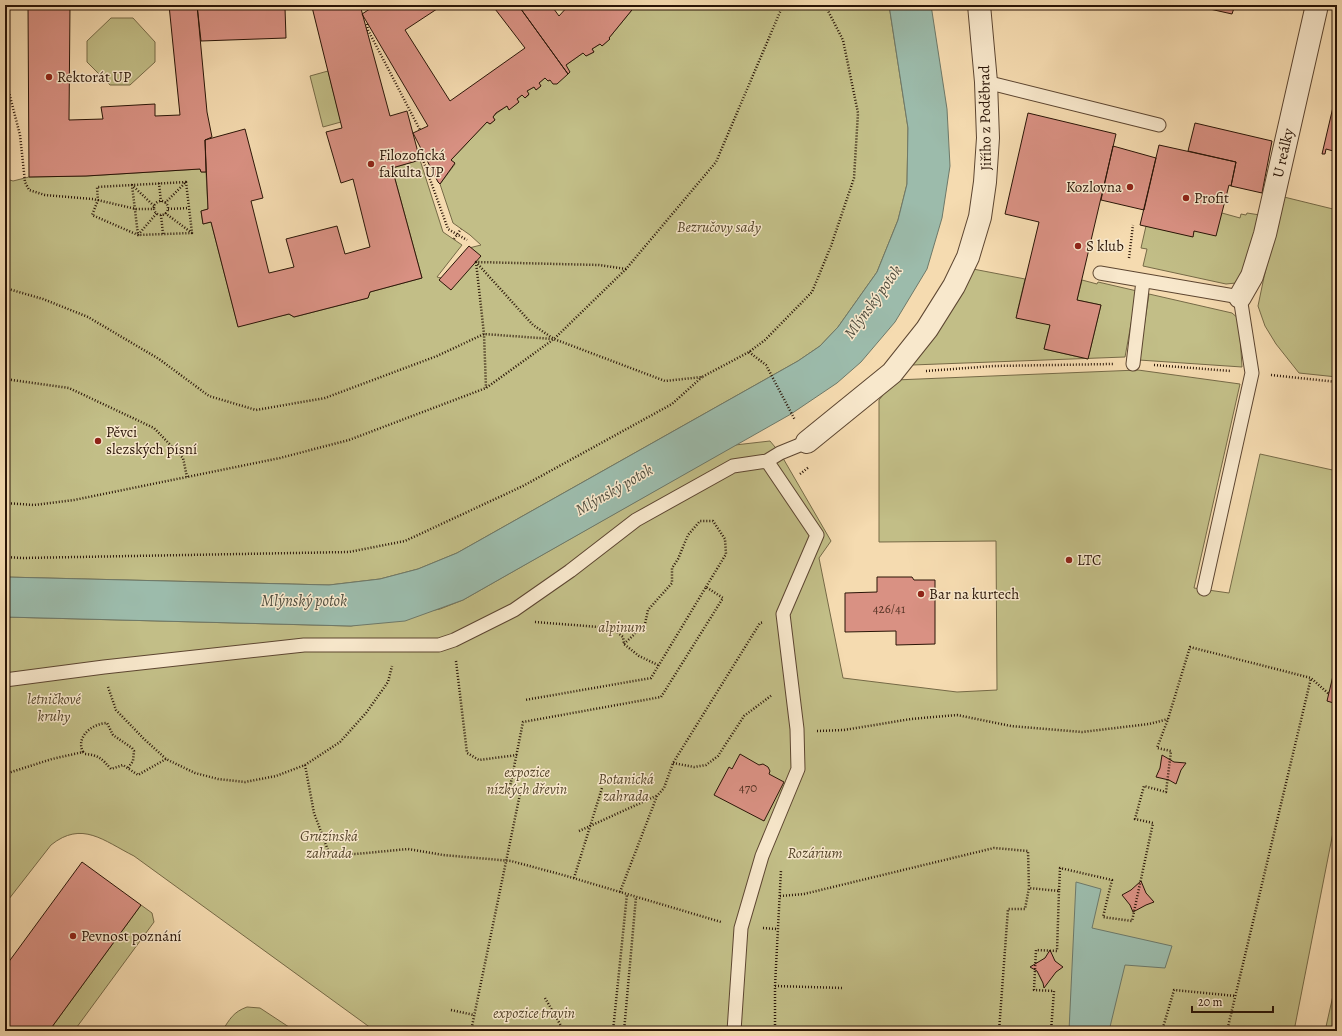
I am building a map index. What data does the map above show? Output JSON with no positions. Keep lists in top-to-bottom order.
{
  "streets": {
    "street": ["Jiřího z Poděbrad", "U reálky"]
  },
  "water": ["Mlýnský potok"],
  "parks": [
    "Bezručovy sady",
    "alpinum",
    "letničkové kruhy",
    "expozice nízkých dřevin",
    "Botanická zahrada",
    "Gruzínská zahrada",
    "Rozárium",
    "expozice travin"
  ],
  "places": [
    "Rektorát UP",
    "Filozofická fakulta UP",
    "Kozlovna",
    "Profit",
    "S klub",
    "Pěvci slezských písní",
    "LTC",
    "Bar na kurtech",
    "Pevnost poznání"
  ],
  "house_numbers": ["426/41", "470"],
  "scale_bar": "20 m"
}
